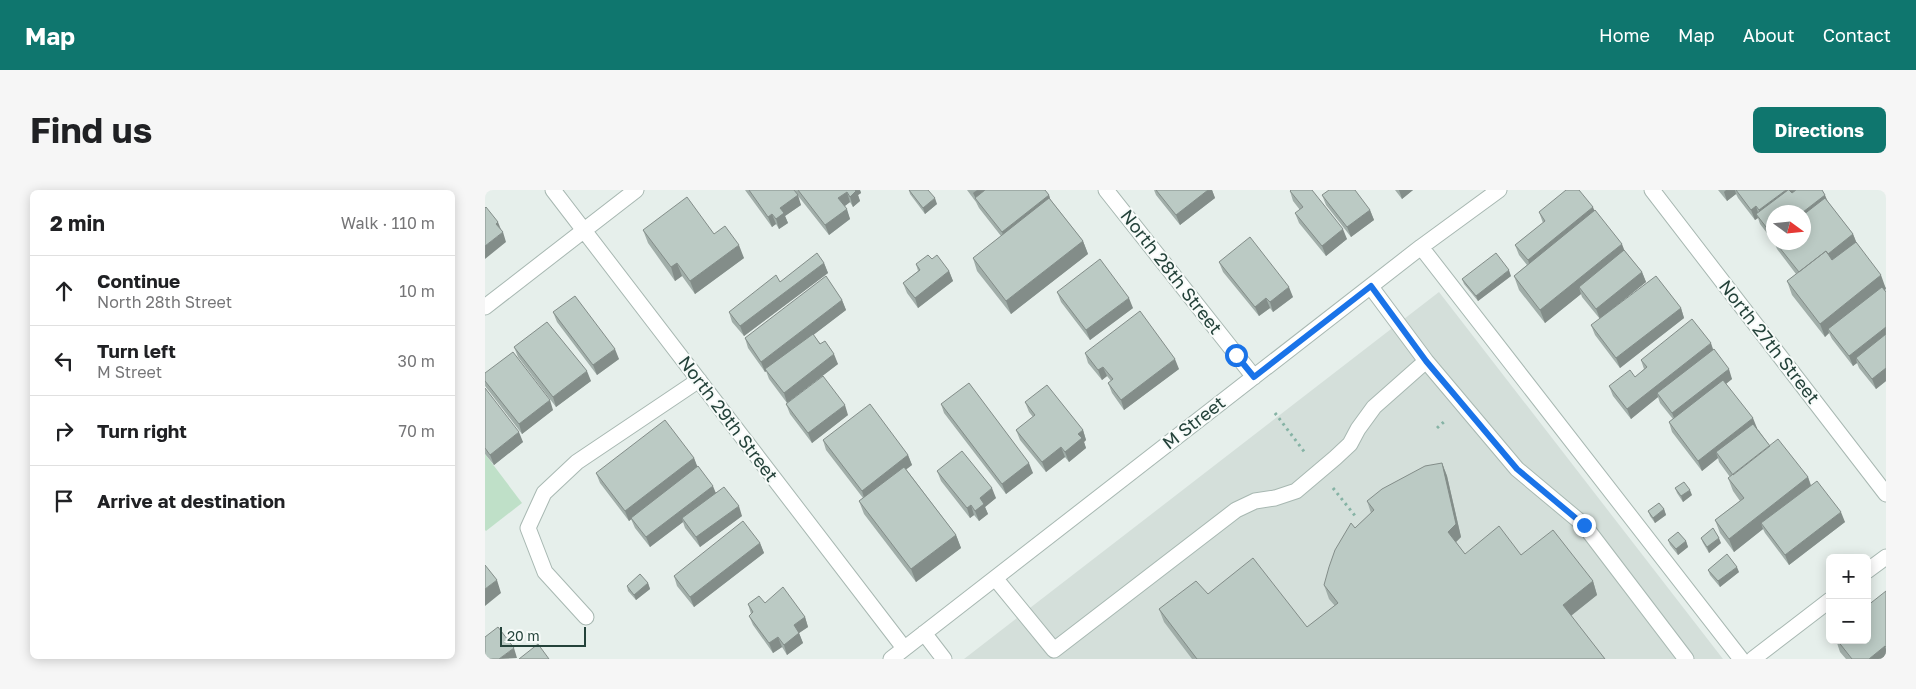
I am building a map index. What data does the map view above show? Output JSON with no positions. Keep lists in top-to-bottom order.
{
  "streets": {
    "street": [
      "North 28th Street",
      "North 27th Street",
      "North 29th Street",
      "M Street"
    ]
  },
  "crossings": [
    ["North 28th Street", "M Street"],
    ["North 29th Street", "M Street"]
  ],
  "scale_bar": "20 m",
  "north": "right",
  "page": {
    "header": "Map",
    "nav": [
      "Home",
      "Map",
      "About",
      "Contact"
    ],
    "buttons": "Directions",
    "title": "Find us",
    "heading": ["2 min", "Walk · 110 m"],
    "list": [
      ["Continue", "North 28th Street", "10 m"],
      ["Turn left", "M Street", "30 m"],
      ["Turn right", "70 m"],
      "Arrive at destination"
    ],
    "map_buttons": ["+", "−"],
    "scale": "20 m"
  }
}
